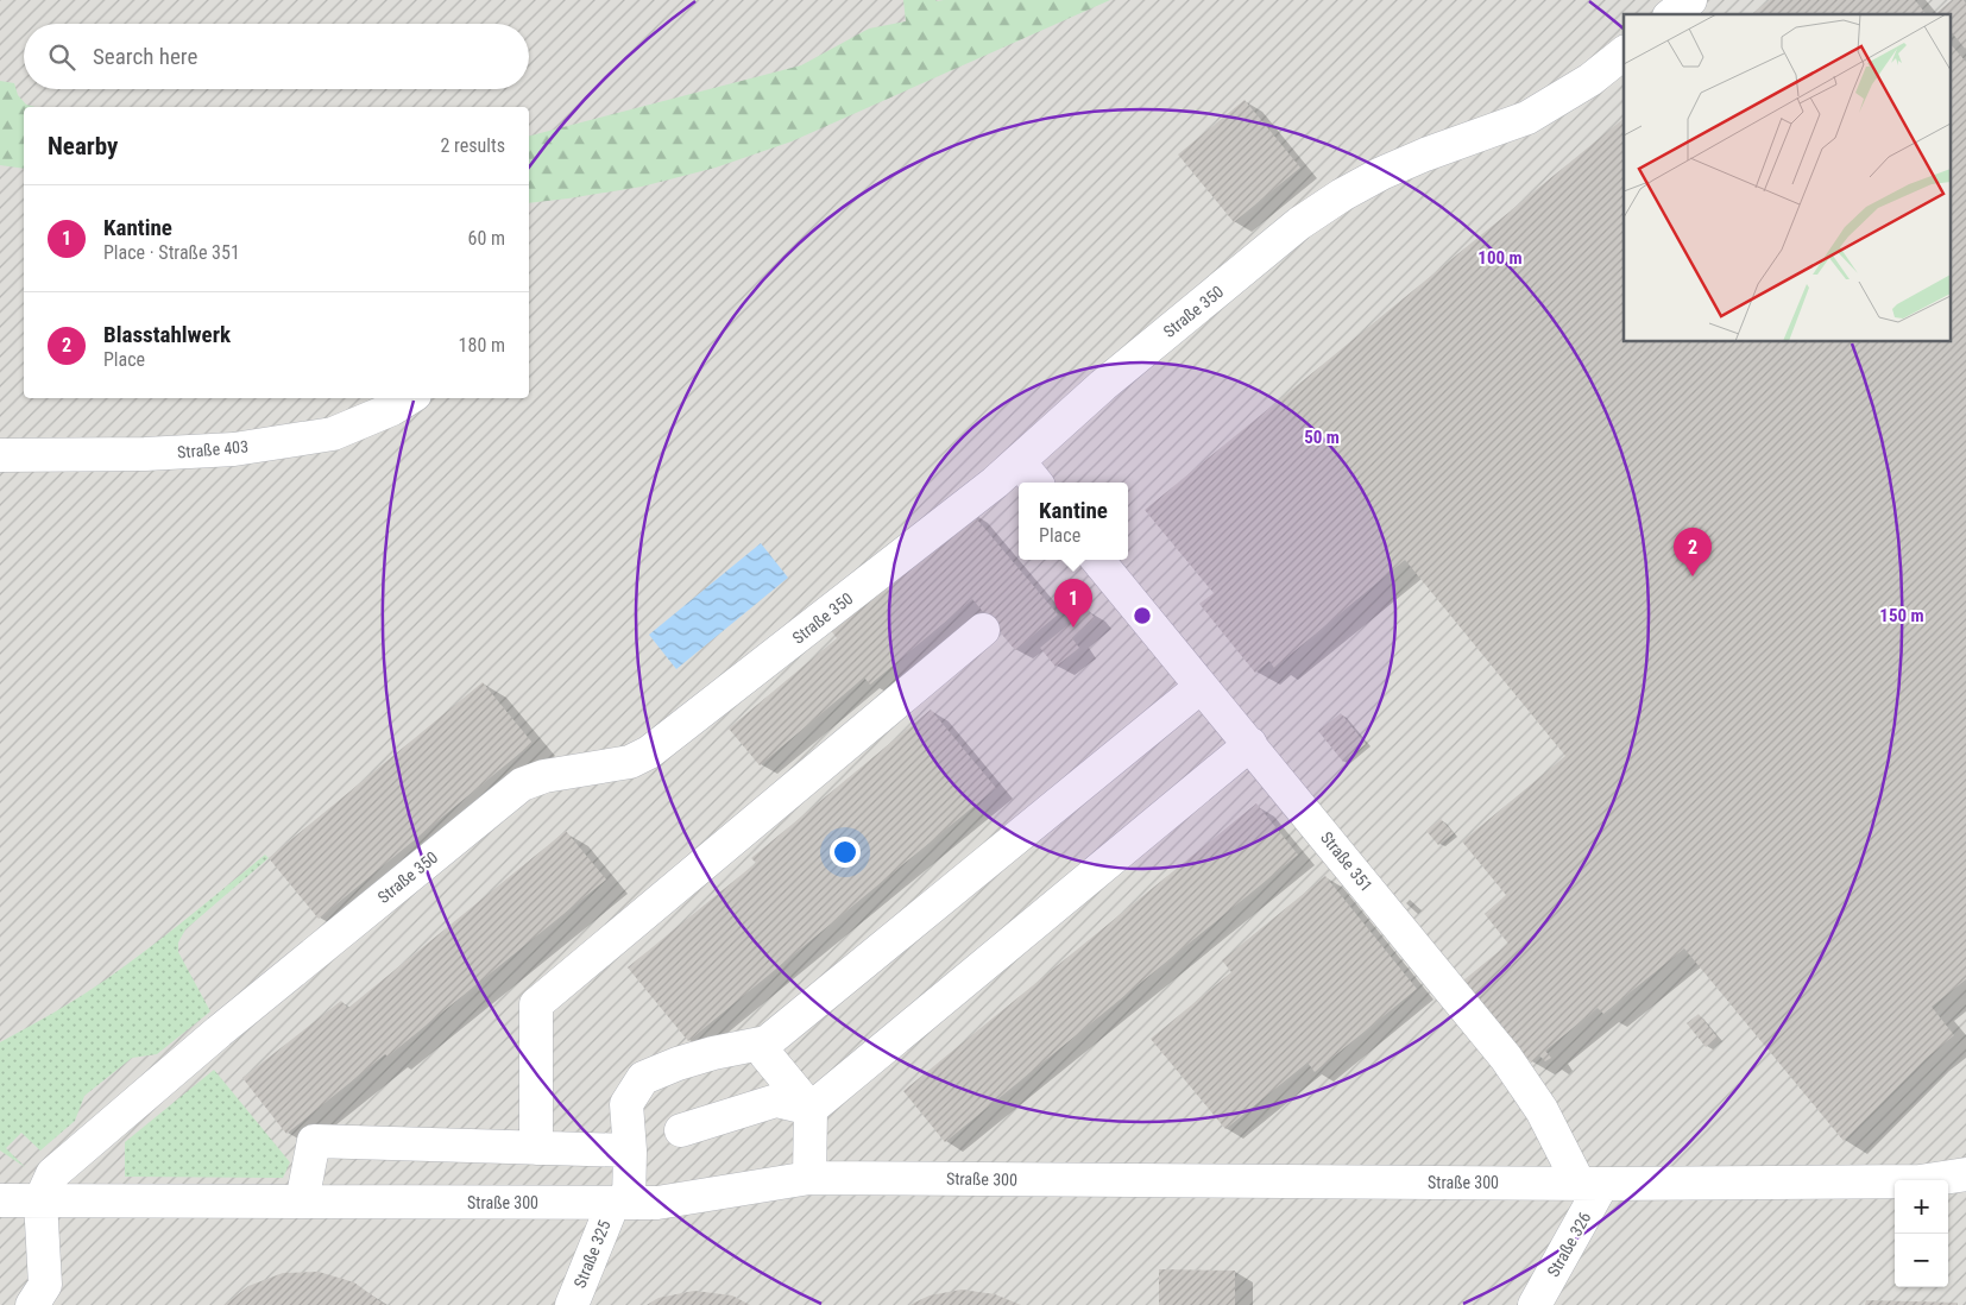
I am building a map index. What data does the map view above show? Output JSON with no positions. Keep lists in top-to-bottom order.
{
  "streets": {
    "street": [
      "Straße 350",
      "Straße 403",
      "Straße 351",
      "Straße 300",
      "Straße 326",
      "Straße 325"
    ]
  },
  "crossings": [
    ["Straße 350", "Straße 300"],
    ["Straße 351", "Straße 300"],
    ["Straße 351", "Straße 326"],
    ["Straße 300", "Straße 326"],
    ["Straße 300", "Straße 325"]
  ],
  "page": {
    "search": "Search here",
    "heading": ["Nearby", "2 results"],
    "list": [
      {
        "mark": "1",
        "name": "Kantine",
        "note": "Place · Straße 351",
        "value": "60 m"
      },
      {
        "mark": "2",
        "name": "Blasstahlwerk",
        "note": "Place",
        "value": "180 m"
      }
    ],
    "popup": ["Kantine", "Place"],
    "pins": ["2", "1"],
    "map_buttons": ["+", "−"]
  },
  "rings": ["100 m", "50 m", "150 m"]
}
